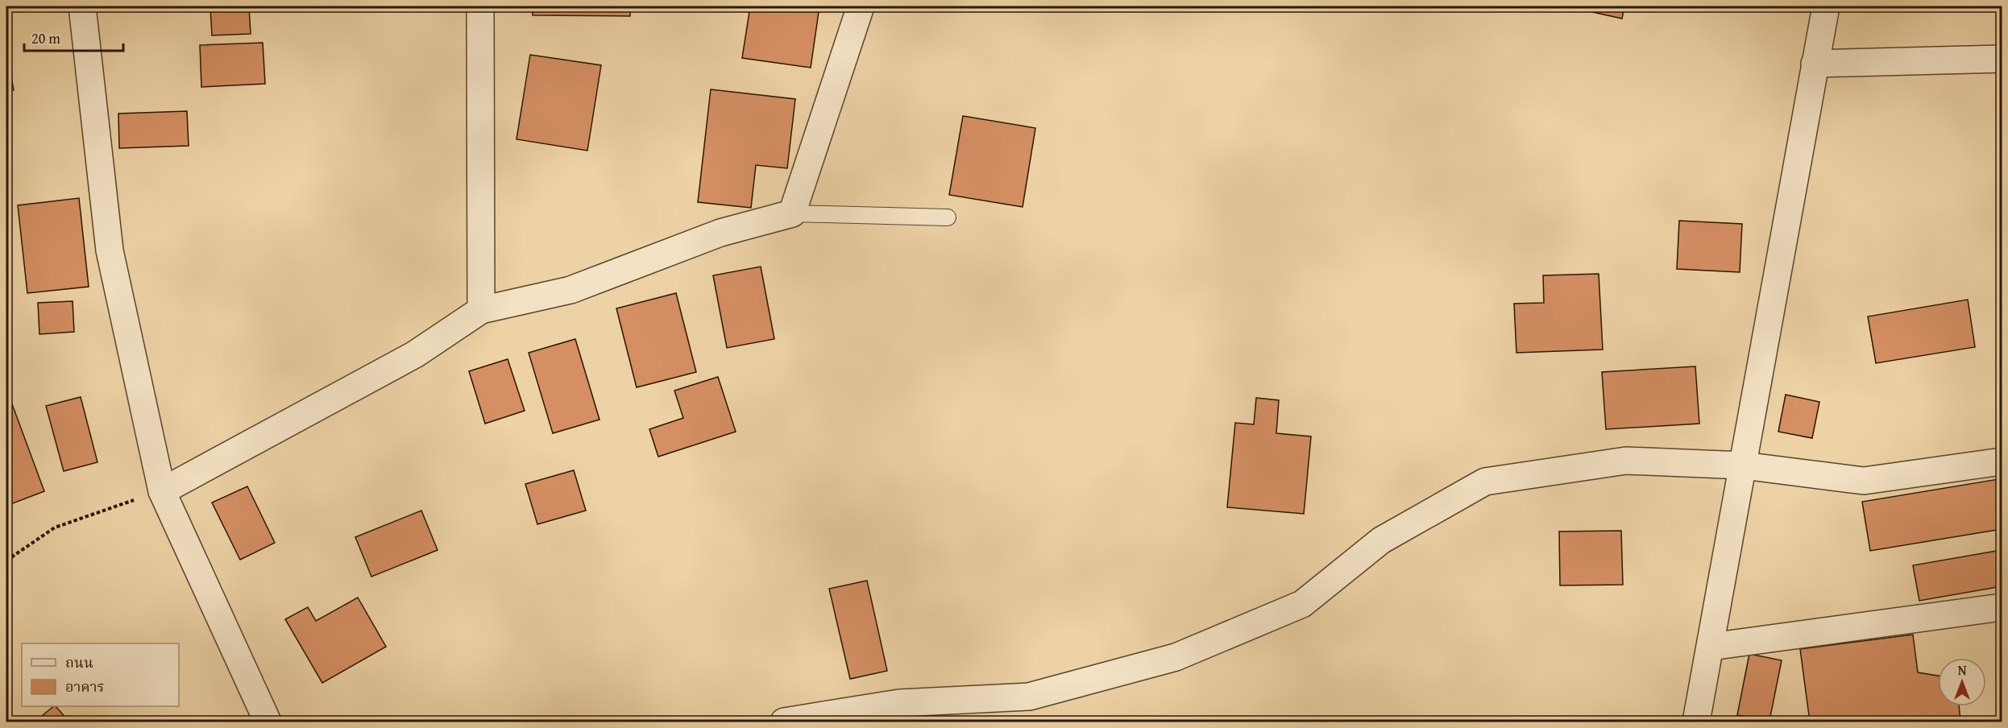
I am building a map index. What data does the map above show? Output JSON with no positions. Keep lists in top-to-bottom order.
{
  "legend": ["ถนน", "อาคาร"],
  "scale_bar": "20 m",
  "north": "top"
}
